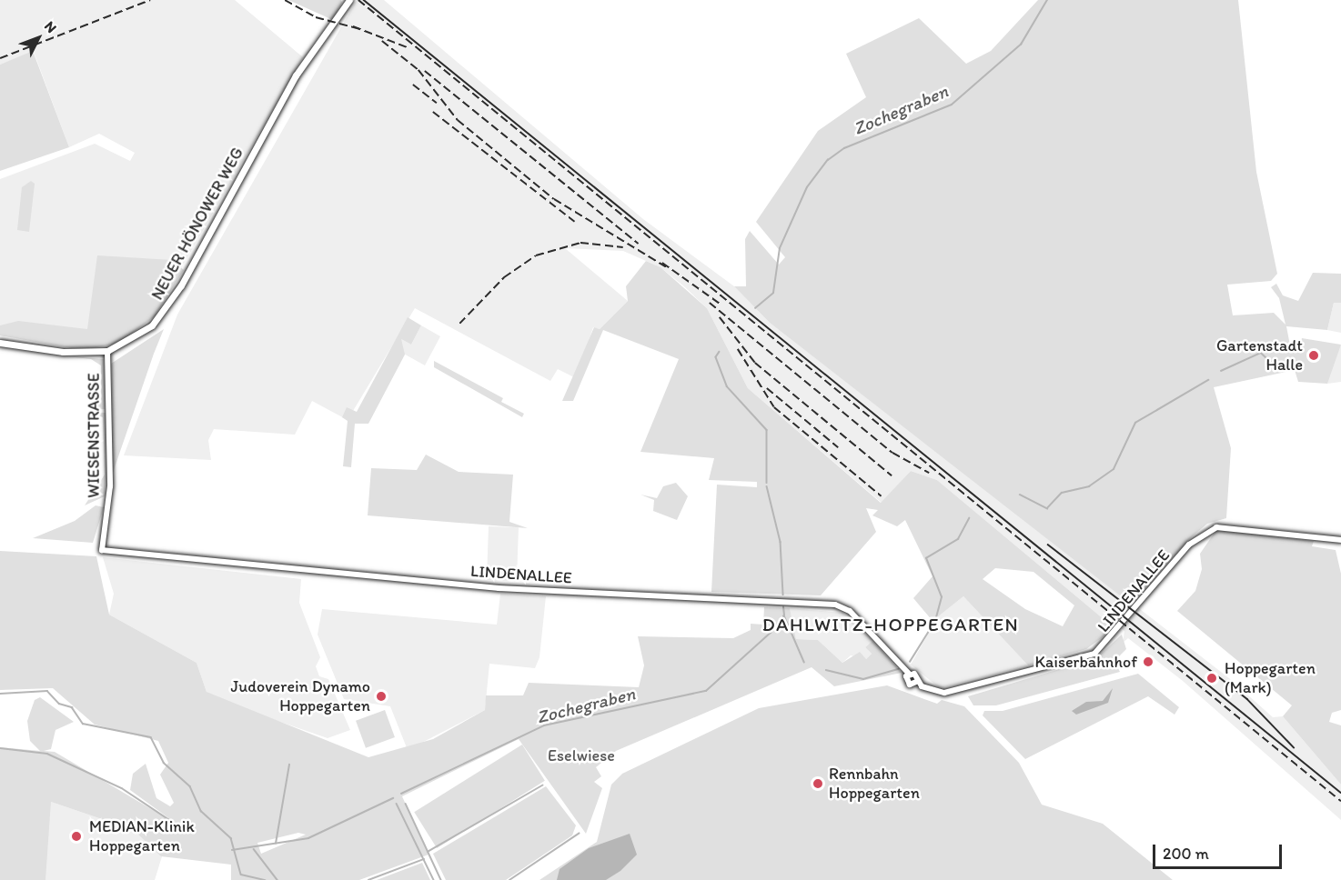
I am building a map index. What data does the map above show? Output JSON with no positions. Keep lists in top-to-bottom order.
{
  "streets": {
    "main road": ["NEUER HÖNOWER WEG"],
    "street": ["WIESENSTRASSE", "LINDENALLEE"]
  },
  "crossings": [
    ["NEUER HÖNOWER WEG", "WIESENSTRASSE"],
    ["WIESENSTRASSE", "LINDENALLEE"]
  ],
  "districts": ["DAHLWITZ-HOPPEGARTEN"],
  "water": ["Zochegraben"],
  "parks": ["Eselwiese"],
  "places": [
    "Gartenstadt Halle",
    "Kaiserbahnhof",
    "Hoppegarten (Mark)",
    "Judoverein Dynamo Hoppegarten",
    "Rennbahn Hoppegarten",
    "MEDIAN-Klinik Hoppegarten"
  ],
  "scale_bar": "200 m",
  "north": "top right"
}
